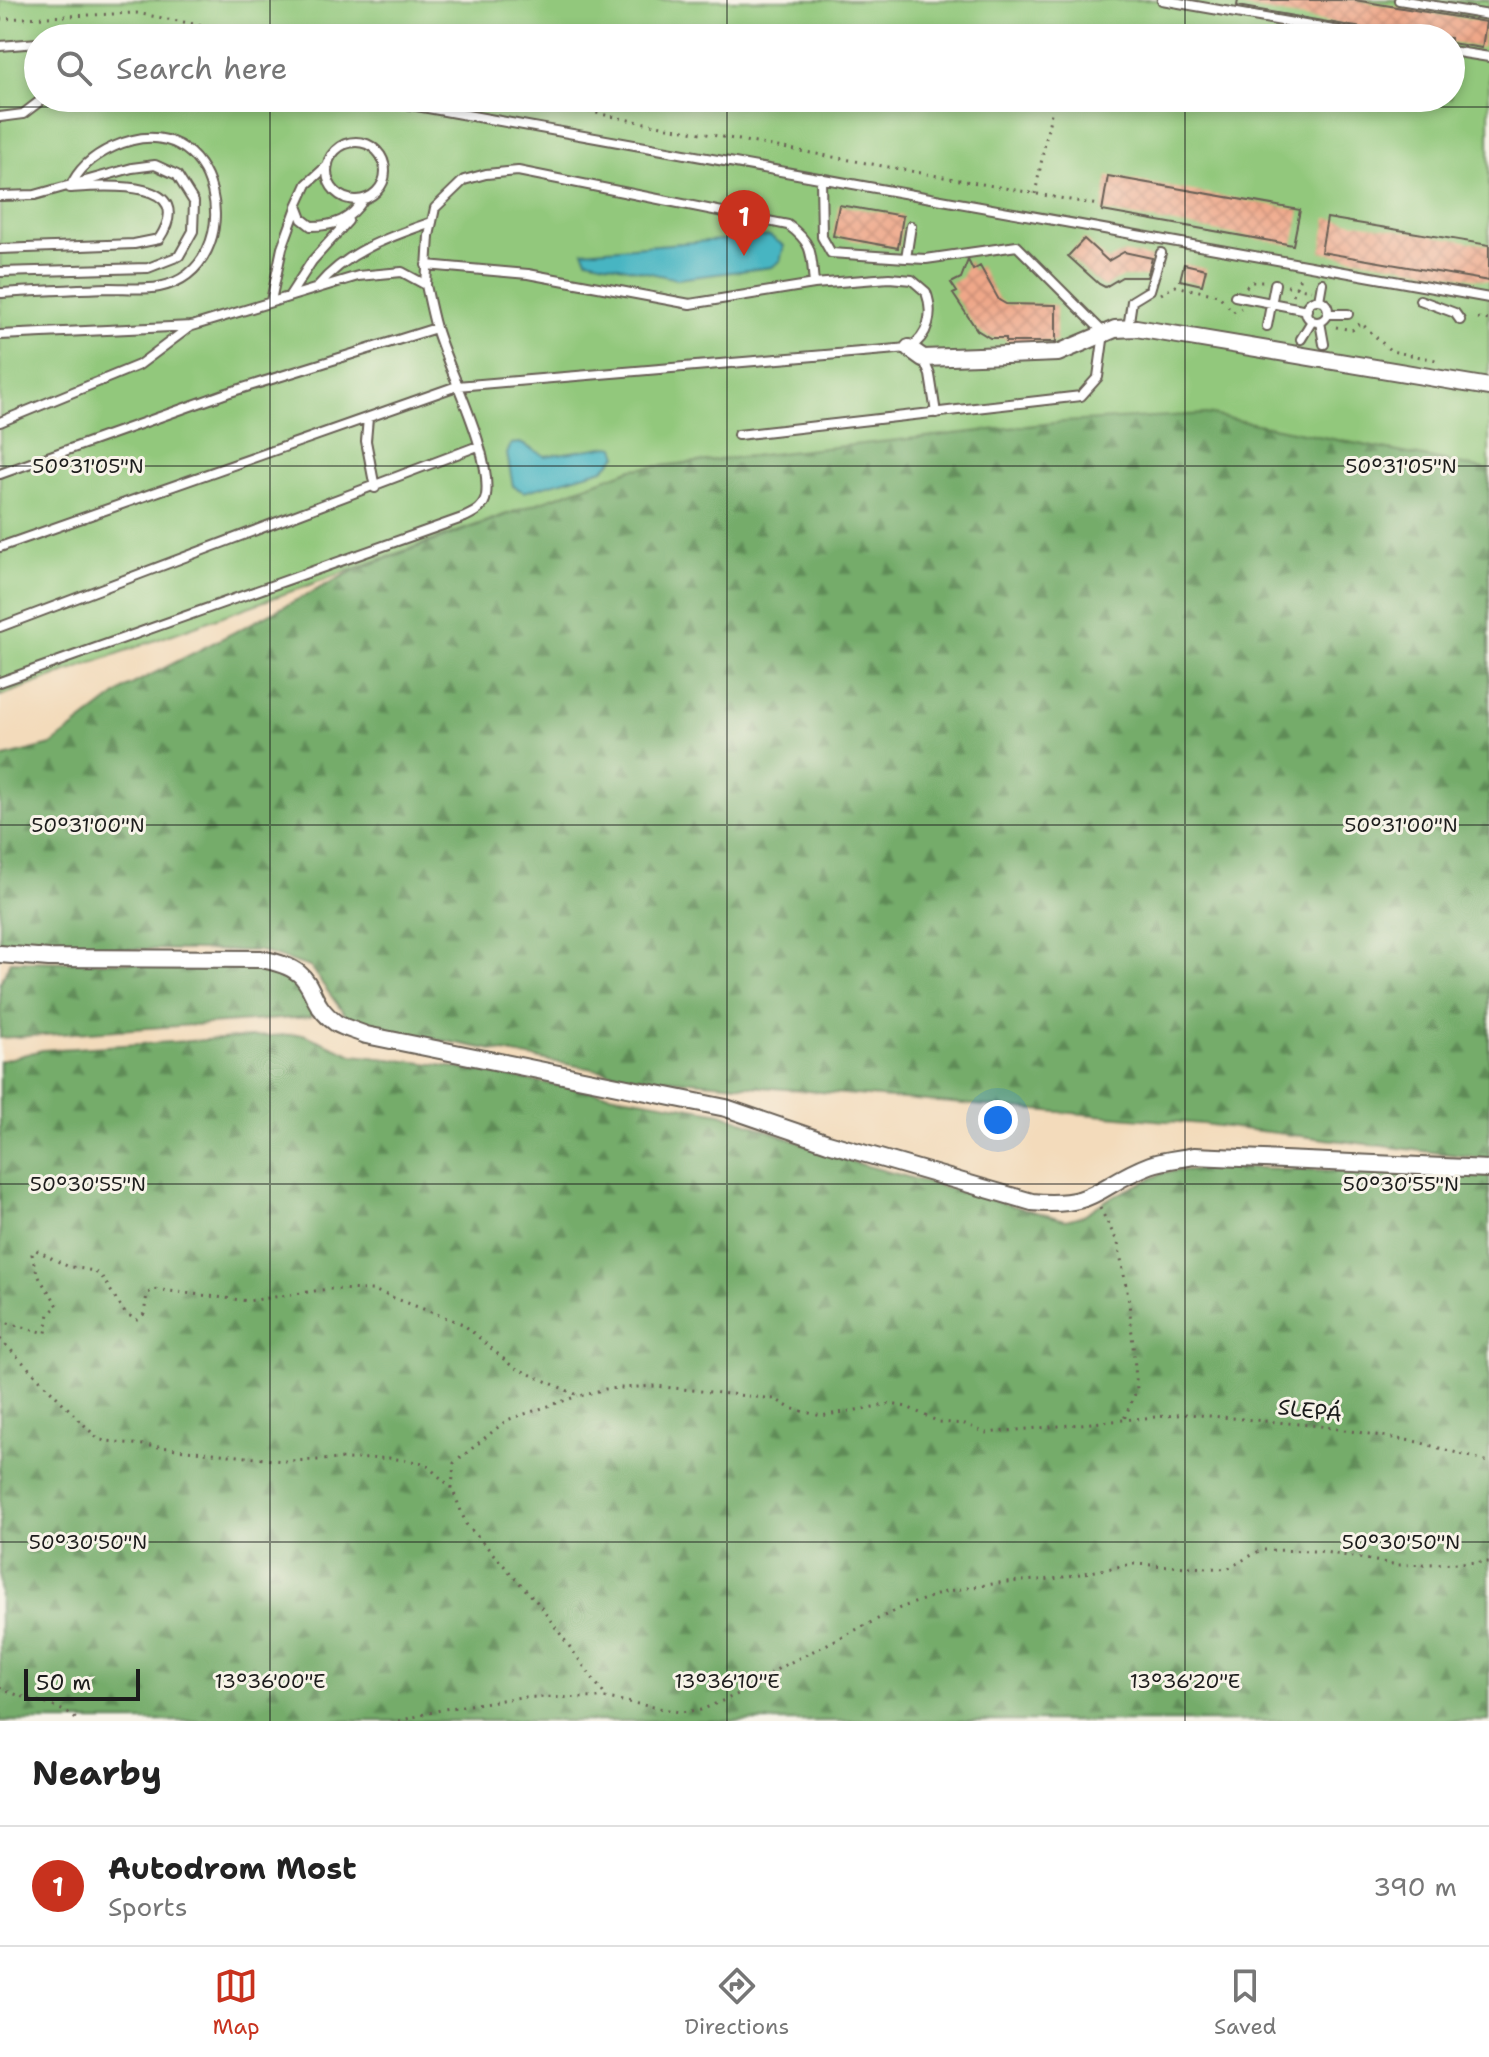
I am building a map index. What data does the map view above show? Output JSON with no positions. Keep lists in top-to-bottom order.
{
  "streets": {
    "path": ["SLEPÁ"]
  },
  "scale_bar": "50 m",
  "page": {
    "search": "Search here",
    "pins": "1",
    "scale": "50 m",
    "heading": "Nearby",
    "list": [
      {
        "mark": "1",
        "name": "Autodrom Most",
        "note": "Sports",
        "value": "390 m"
      }
    ],
    "nav": ["Map", "Directions", "Saved"]
  },
  "coordinates": [
    "50°31'05\"N",
    "50°31'00\"N",
    "50°30'55\"N",
    "50°30'50\"N",
    "13°36'00\"E",
    "13°36'10\"E",
    "13°36'20\"E"
  ]
}
